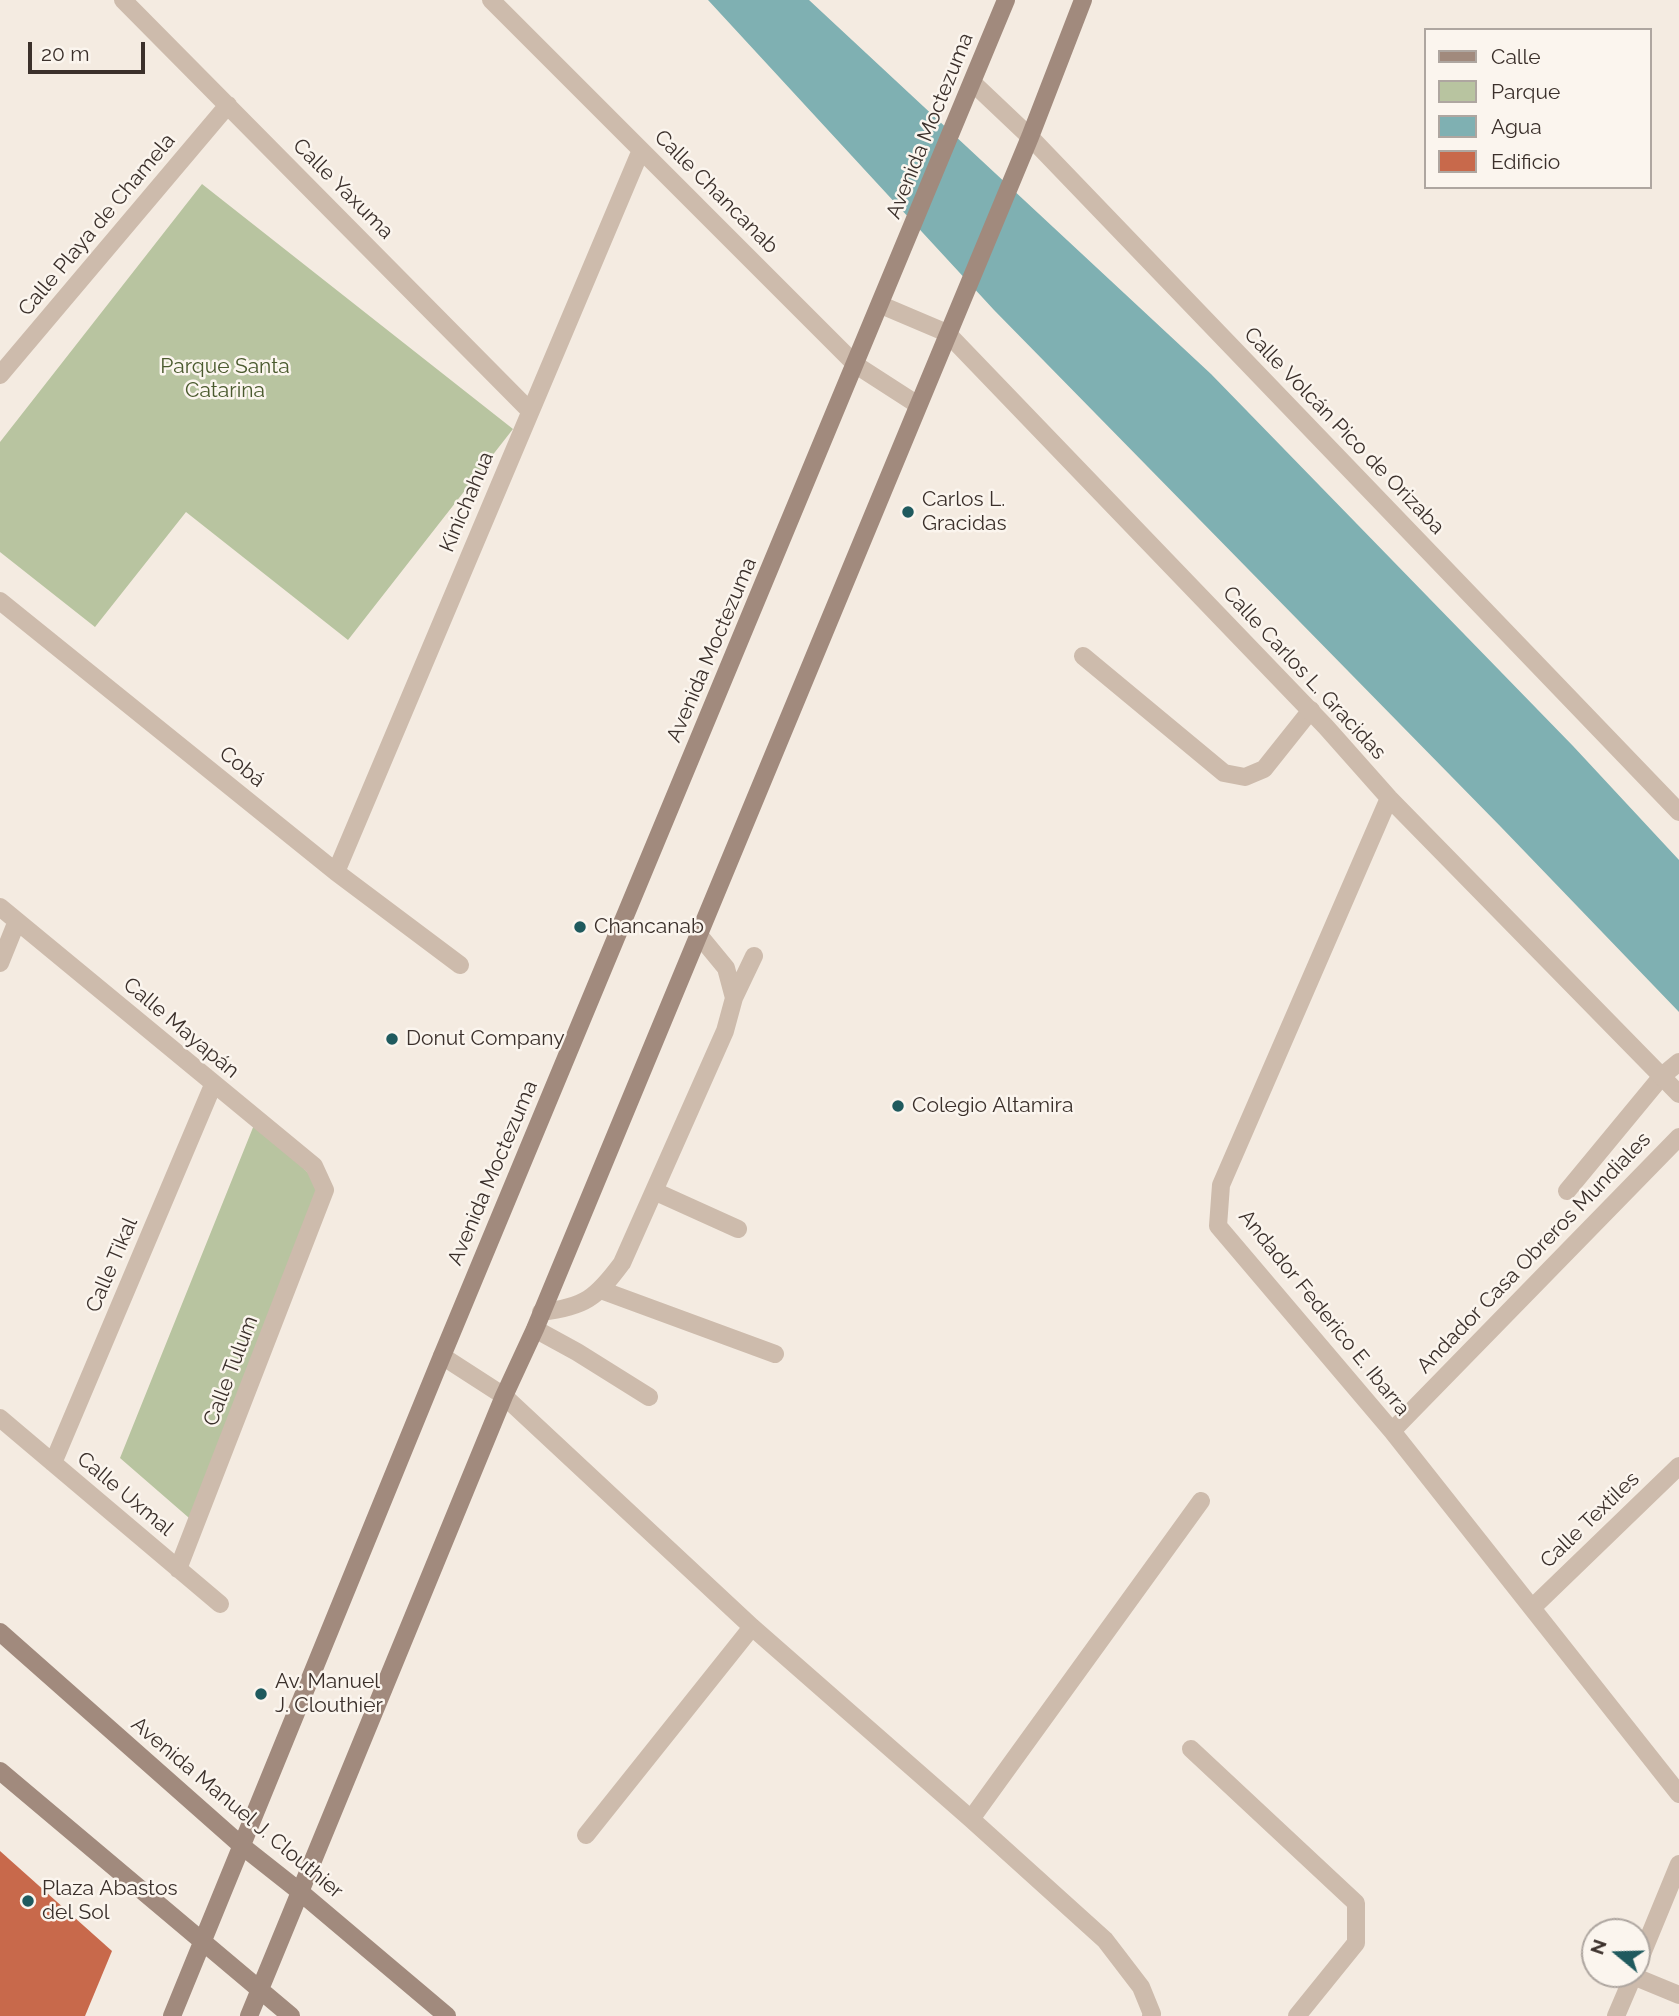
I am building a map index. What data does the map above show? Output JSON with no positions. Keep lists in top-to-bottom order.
{
  "streets": {
    "street": [
      "Avenida Moctezuma",
      "Calle Yaxuma",
      "Calle Chancanab",
      "Calle Playa de Chamela",
      "Calle Volcán Pico de Orizaba",
      "Kinichahua",
      "Calle Carlos L. Gracidas",
      "Cobá",
      "Calle Mayapán",
      "Andador Casa Obreros Mundiales",
      "Calle Tikal",
      "Andador Federico E. Ibarra",
      "Calle Tulum",
      "Calle Uxmal",
      "Calle Textiles",
      "Avenida Manuel J. Clouthier"
    ]
  },
  "crossings": [
    ["Avenida Moctezuma", "Calle Chancanab"],
    ["Avenida Moctezuma", "Calle Volcán Pico de Orizaba"],
    ["Avenida Moctezuma", "Calle Carlos L. Gracidas"],
    ["Avenida Moctezuma", "Avenida Manuel J. Clouthier"],
    ["Calle Yaxuma", "Calle Playa de Chamela"],
    ["Calle Yaxuma", "Kinichahua"],
    ["Calle Chancanab", "Kinichahua"],
    ["Kinichahua", "Cobá"],
    ["Calle Carlos L. Gracidas", "Andador Federico E. Ibarra"],
    ["Calle Mayapán", "Calle Tikal"],
    ["Calle Mayapán", "Calle Tulum"],
    ["Andador Casa Obreros Mundiales", "Andador Federico E. Ibarra"],
    ["Calle Tikal", "Calle Uxmal"],
    ["Andador Federico E. Ibarra", "Calle Textiles"],
    ["Calle Tulum", "Calle Uxmal"]
  ],
  "parks": ["Parque Santa Catarina"],
  "places": [
    "Carlos L. Gracidas",
    "Chancanab",
    "Donut Company",
    "Colegio Altamira",
    "Av. Manuel J. Clouthier",
    "Plaza Abastos del Sol"
  ],
  "legend": [
    "Calle",
    "Parque",
    "Agua",
    "Edificio"
  ],
  "scale_bar": "20 m",
  "north": "left"
}
